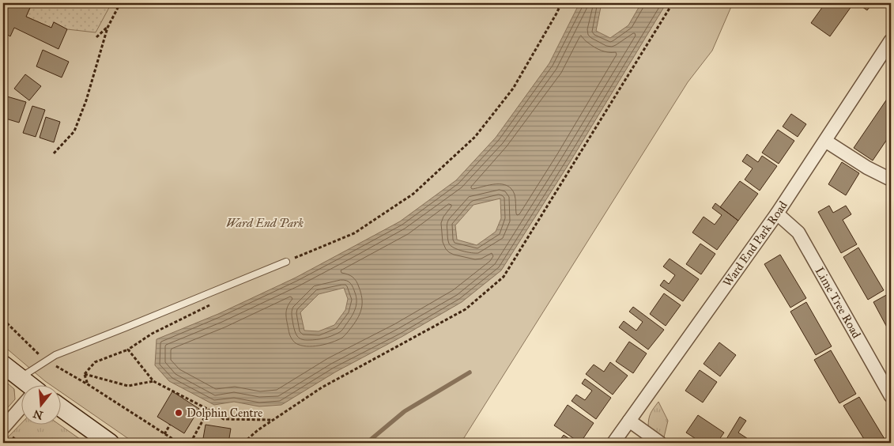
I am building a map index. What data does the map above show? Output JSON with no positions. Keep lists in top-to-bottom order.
{
  "streets": {
    "street": ["Ward End Park Road", "Lime Tree Road"]
  },
  "crossings": [
    ["Ward End Park Road", "Lime Tree Road"]
  ],
  "parks": ["Ward End Park"],
  "places": ["Dolphin Centre"],
  "north": "bottom"
}
